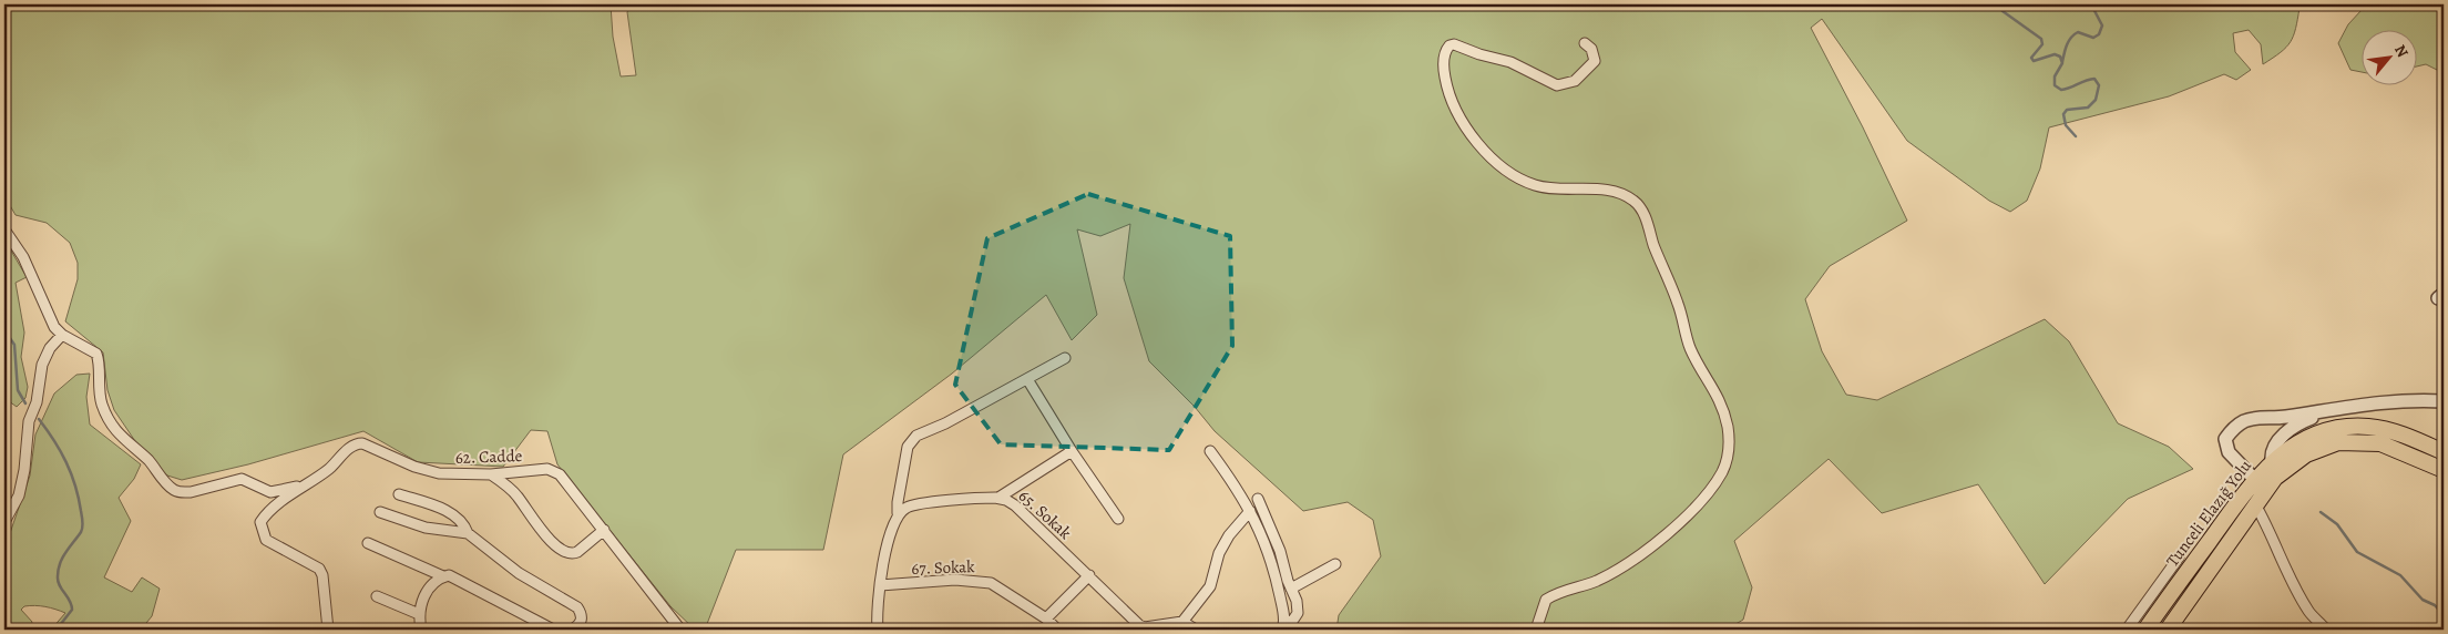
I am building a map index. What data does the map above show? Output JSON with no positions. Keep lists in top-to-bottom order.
{
  "streets": {
    "main road": ["Tunceli Elazığ Yolu"],
    "street": ["62. Cadde", "65. Sokak", "67. Sokak"]
  },
  "north": "top right"
}
